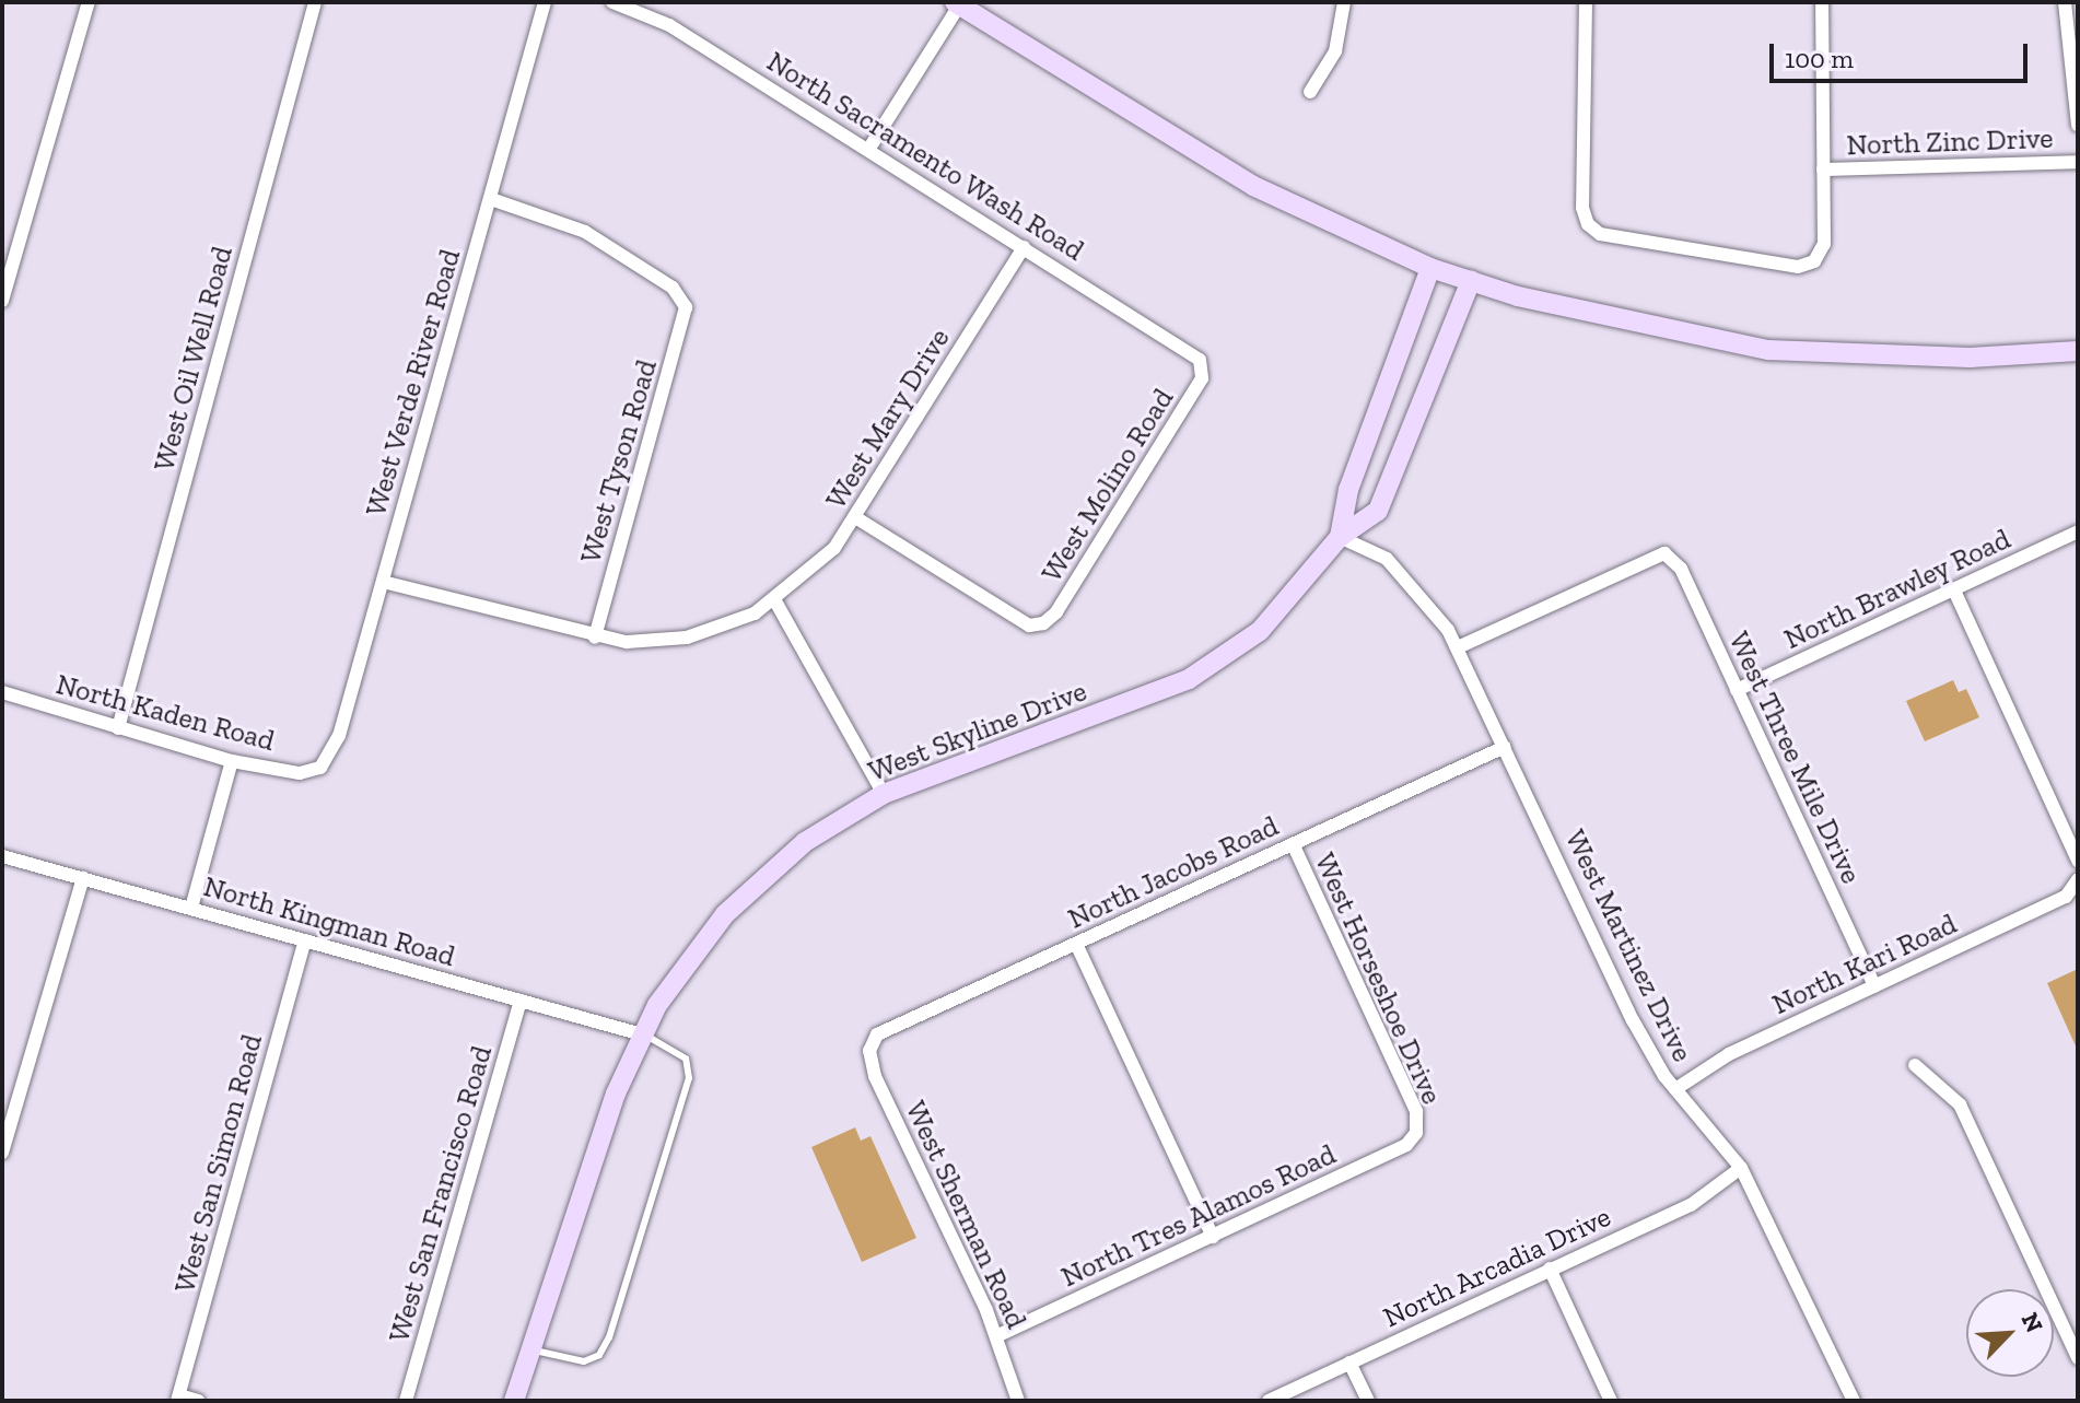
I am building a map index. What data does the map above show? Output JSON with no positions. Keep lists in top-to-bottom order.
{
  "streets": {
    "street": [
      "North Zinc Drive",
      "North Sacramento Wash Road",
      "West Oil Well Road",
      "West Verde River Road",
      "West Mary Drive",
      "West Tyson Road",
      "West Molino Road",
      "North Brawley Road",
      "North Kaden Road",
      "West Skyline Drive",
      "West Three Mile Drive",
      "North Jacobs Road",
      "North Kingman Road",
      "West Martinez Drive",
      "North Kari Road",
      "West Horseshoe Drive",
      "West San Simon Road",
      "West San Francisco Road",
      "West Sherman Road",
      "North Tres Alamos Road",
      "North Arcadia Drive"
    ]
  },
  "crossings": [
    ["North Sacramento Wash Road", "West Mary Drive"],
    ["North Sacramento Wash Road", "West Molino Road"],
    ["West Oil Well Road", "North Kaden Road"],
    ["West Verde River Road", "West Tyson Road"],
    ["West Verde River Road", "North Kaden Road"],
    ["West Mary Drive", "West Molino Road"],
    ["North Brawley Road", "West Three Mile Drive"],
    ["West Skyline Drive", "North Kingman Road"],
    ["West Skyline Drive", "West Martinez Drive"],
    ["West Three Mile Drive", "West Martinez Drive"],
    ["West Three Mile Drive", "North Kari Road"],
    ["North Jacobs Road", "West Martinez Drive"],
    ["North Jacobs Road", "West Horseshoe Drive"],
    ["North Jacobs Road", "West Sherman Road"],
    ["North Kingman Road", "West San Simon Road"],
    ["North Kingman Road", "West San Francisco Road"],
    ["West Martinez Drive", "North Kari Road"],
    ["West Martinez Drive", "North Arcadia Drive"],
    ["West Horseshoe Drive", "North Tres Alamos Road"],
    ["West Sherman Road", "North Tres Alamos Road"]
  ],
  "scale_bar": "100 m",
  "north": "top right"
}
